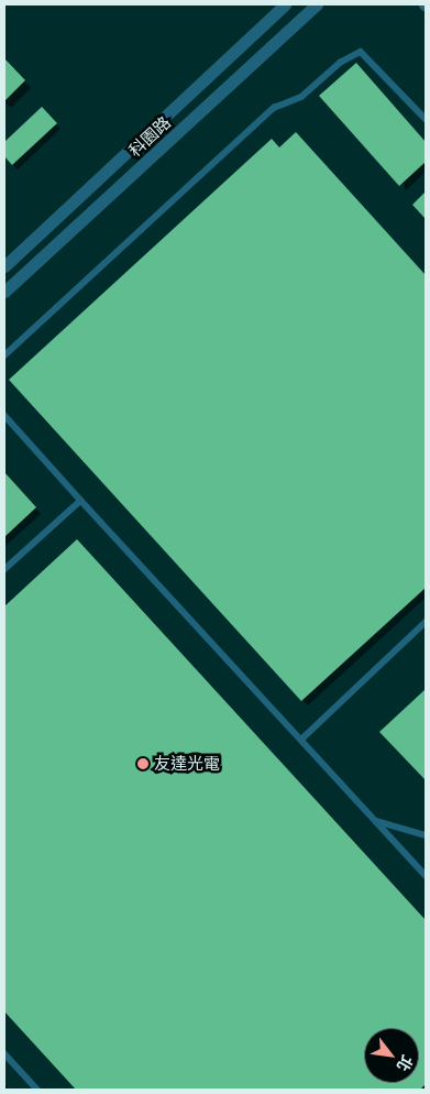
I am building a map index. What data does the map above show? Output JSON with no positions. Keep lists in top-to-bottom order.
{
  "streets": {
    "street": ["科園路"]
  },
  "places": ["友達光電"],
  "north": "bottom right"
}
